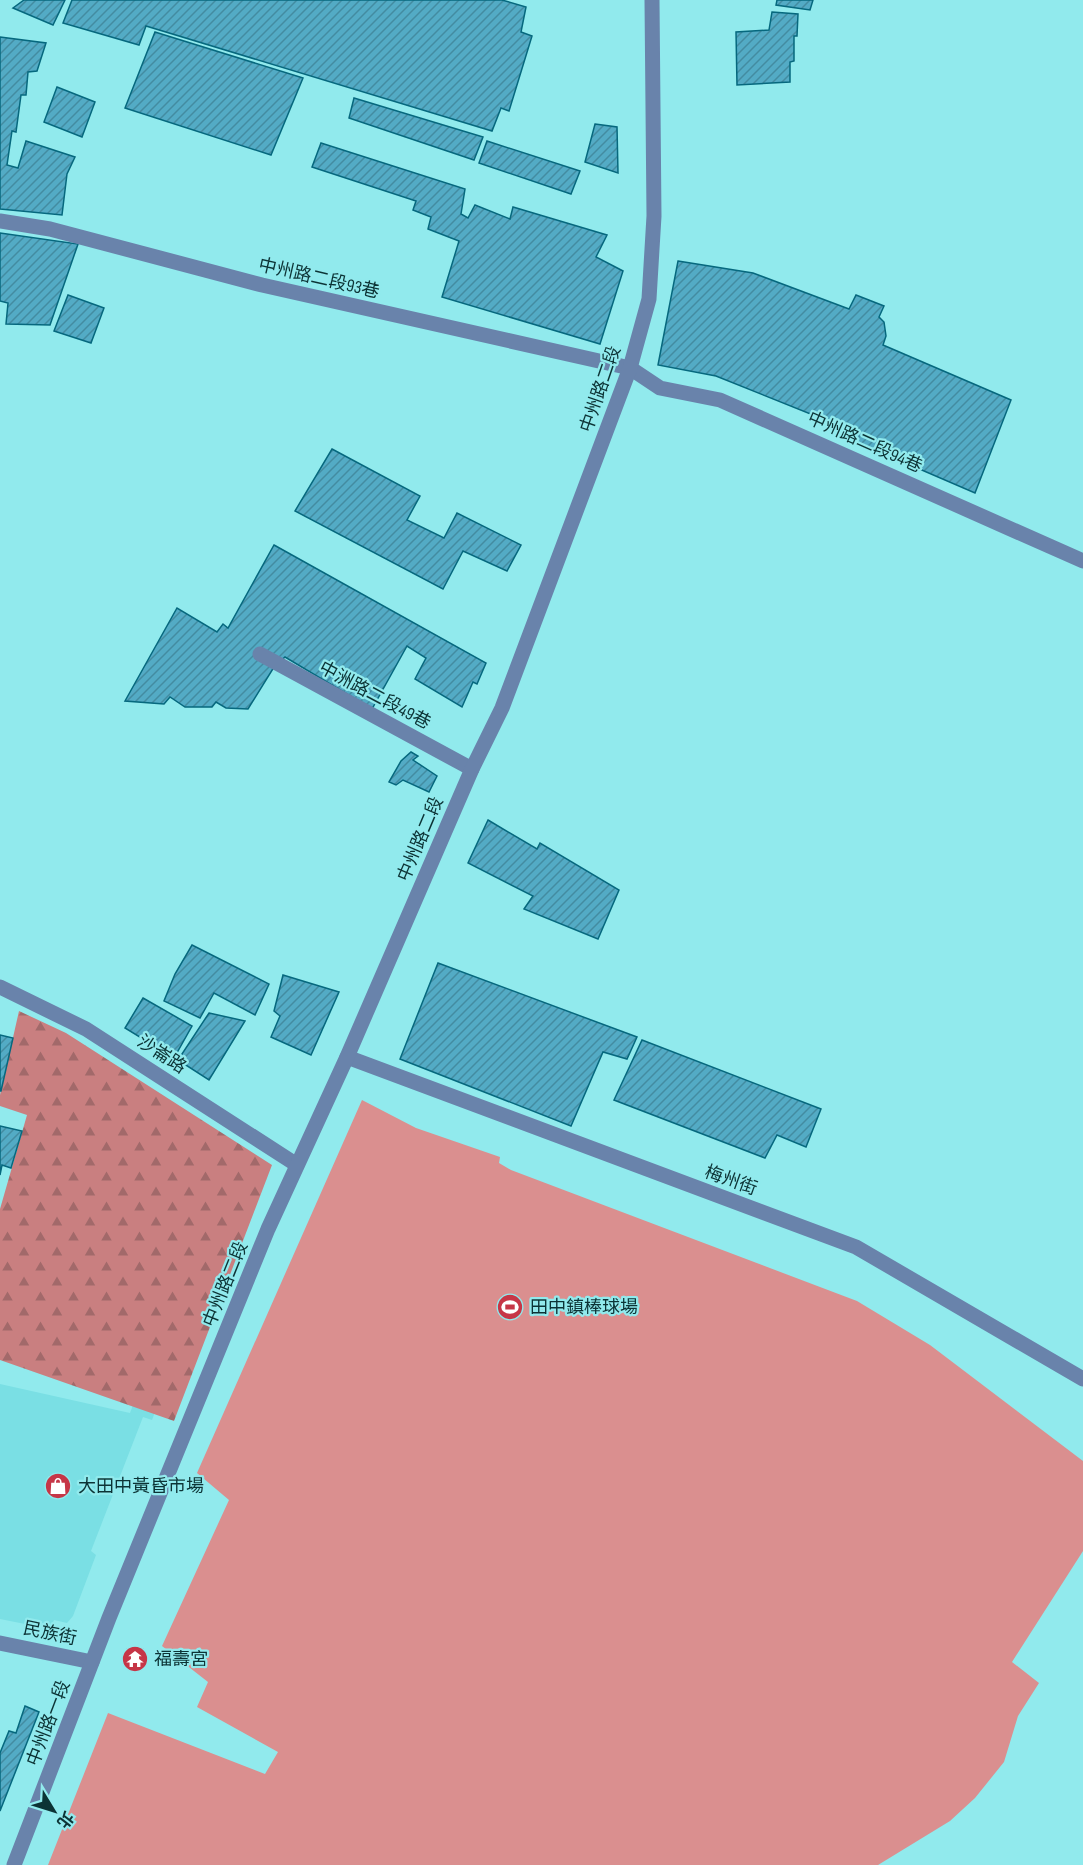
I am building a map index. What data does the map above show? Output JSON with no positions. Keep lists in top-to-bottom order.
{
  "streets": {
    "street": [
      "中州路二段93巷",
      "中州路二段",
      "中州路二段94巷",
      "中洲路二段49巷",
      "沙崙路",
      "梅州街",
      "民族街",
      "中州路一段"
    ]
  },
  "crossings": [
    ["中州路二段93巷", "中州路二段"],
    ["中州路二段93巷", "中州路二段94巷"],
    ["中州路二段", "中州路二段94巷"],
    ["中州路二段", "中洲路二段49巷"],
    ["中州路二段", "沙崙路"],
    ["中州路二段", "梅州街"],
    ["中州路二段", "民族街"],
    ["中州路二段", "中州路一段"],
    ["民族街", "中州路一段"]
  ],
  "places": {
    "sports": ["田中鎮棒球場"],
    "shop": ["大田中黃昏市場"],
    "temple": ["福壽宮"]
  },
  "north": "bottom right"
}
